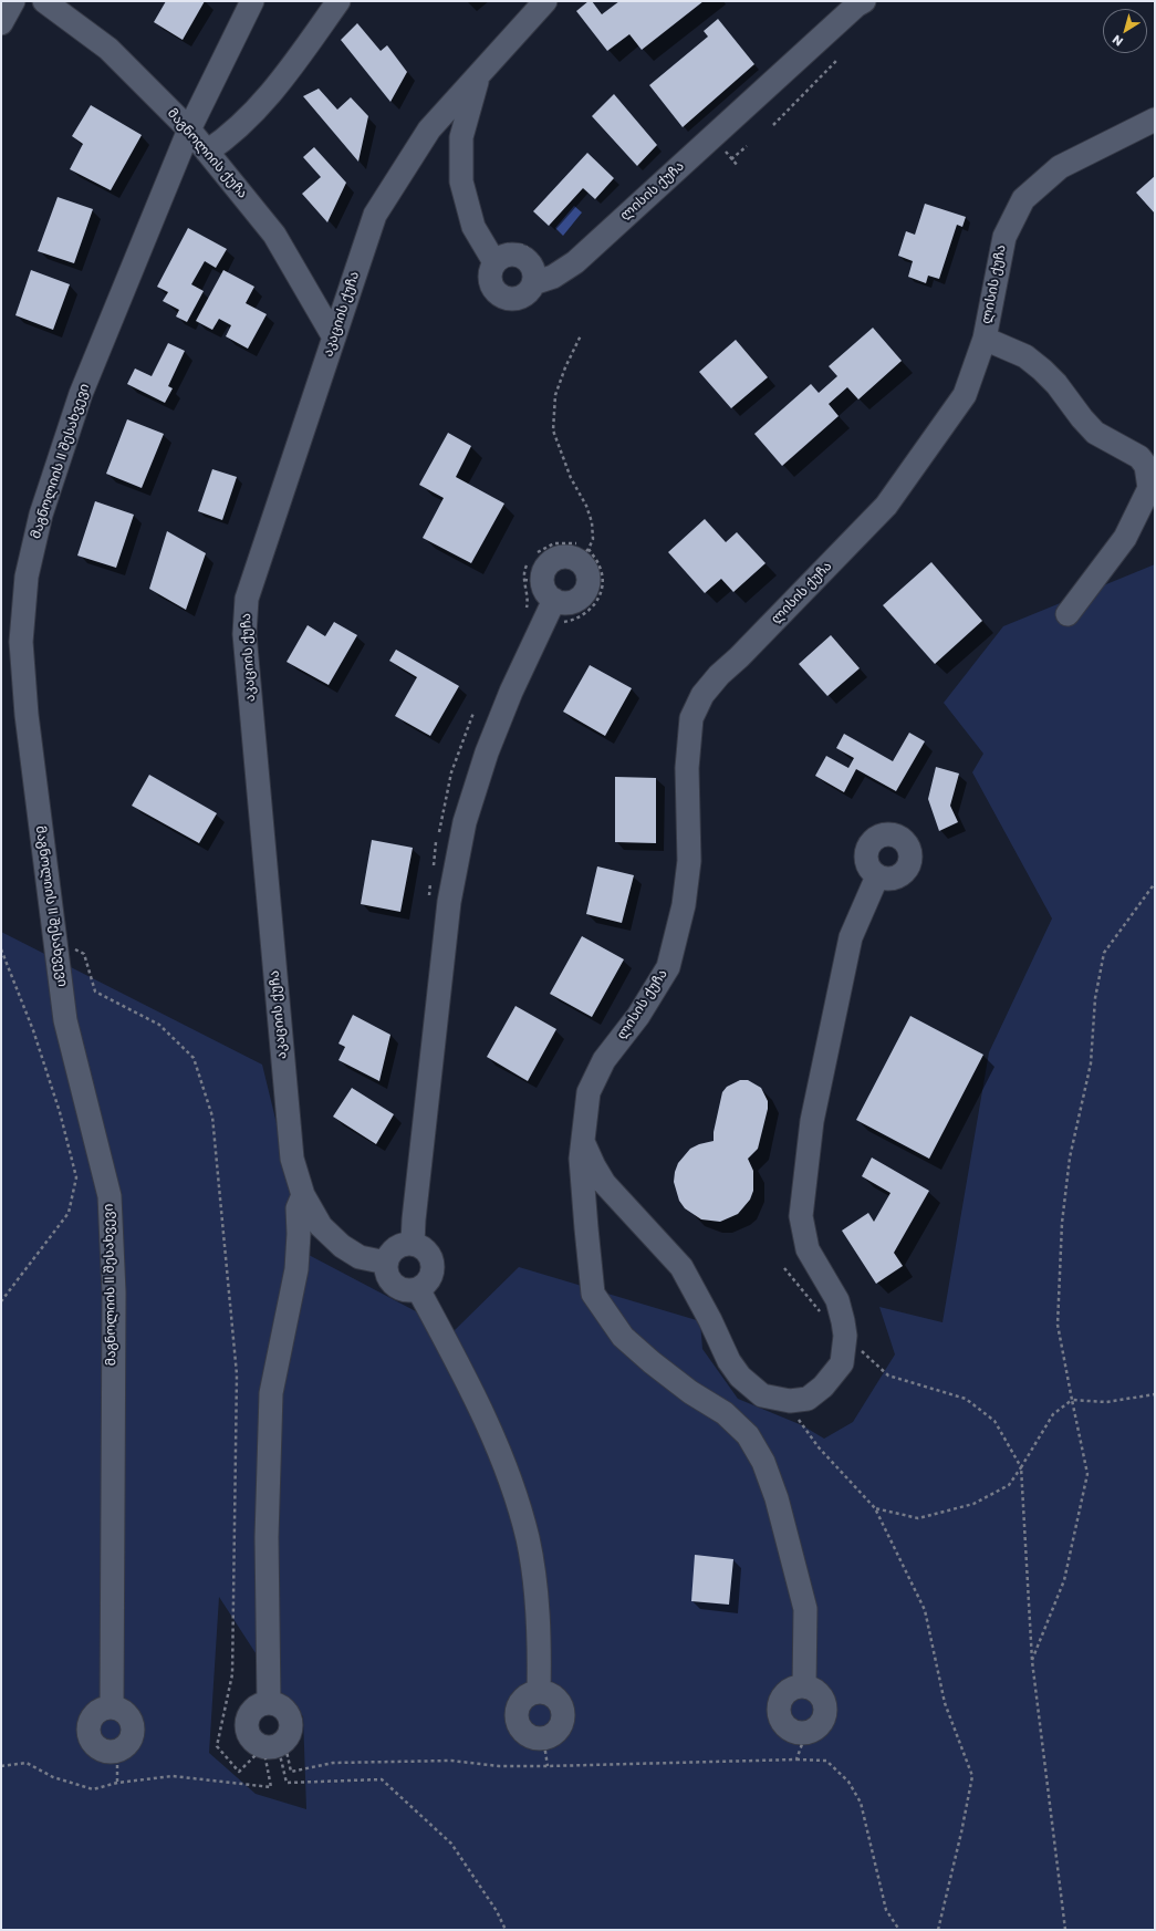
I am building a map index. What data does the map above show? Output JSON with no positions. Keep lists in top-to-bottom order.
{
  "streets": {
    "street": [
      "მაგნოლიის ქუჩა",
      "ლისის ქუჩა",
      "აკაციის ქუჩა",
      "მაგნოლიის II შესახვევი"
    ]
  },
  "crossings": [
    ["მაგნოლიის ქუჩა", "აკაციის ქუჩა"],
    ["მაგნოლიის ქუჩა", "მაგნოლიის II შესახვევი"]
  ],
  "north": "bottom left"
}
